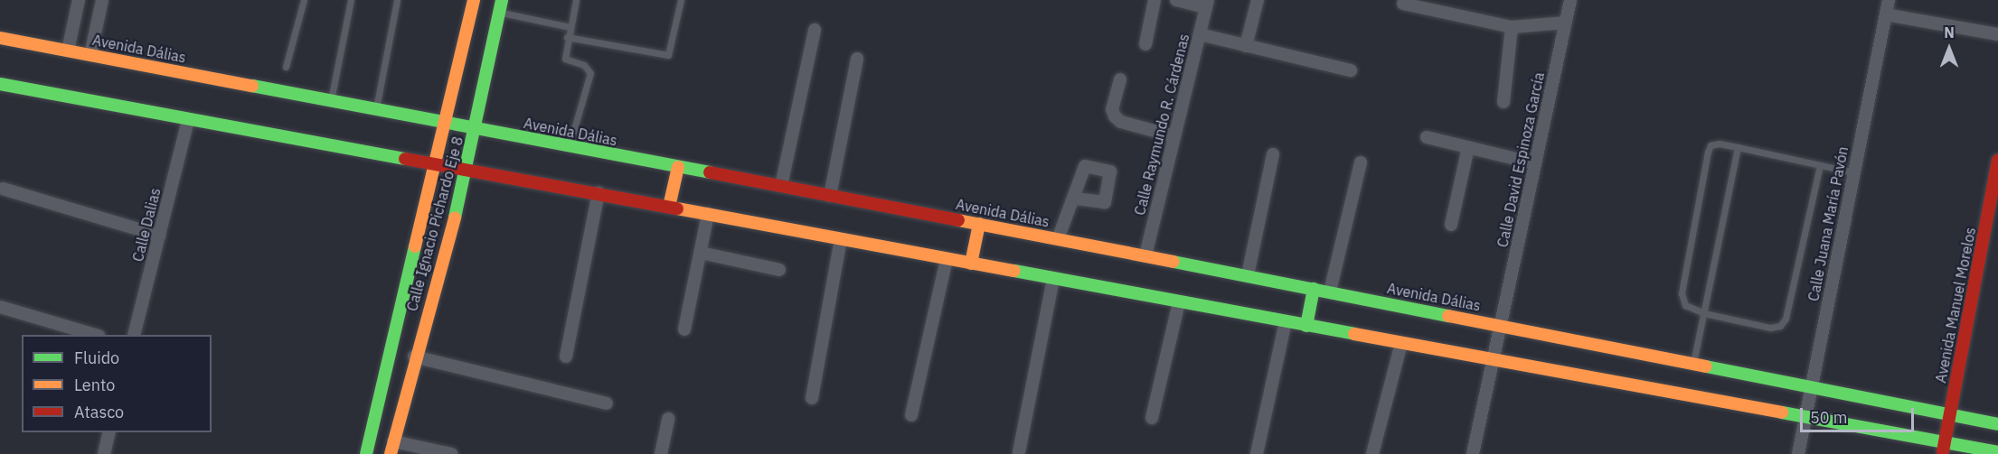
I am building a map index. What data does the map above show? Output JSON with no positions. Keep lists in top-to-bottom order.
{
  "streets": {
    "main road": ["Avenida Dálias", "Calle Ignacio Pichardo Eje 8", "Avenida Manuel Morelos"],
    "street": [
      "Calle Raymundo R. Cárdenas",
      "Calle David Espinoza García",
      "Calle Juana María Pavón",
      "Calle Dalias"
    ]
  },
  "crossings": [
    ["Avenida Dálias", "Calle Raymundo R. Cárdenas"],
    ["Avenida Dálias", "Calle David Espinoza García"],
    ["Avenida Dálias", "Calle Ignacio Pichardo Eje 8"],
    ["Avenida Dálias", "Calle Juana María Pavón"],
    ["Avenida Dálias", "Avenida Manuel Morelos"]
  ],
  "legend": ["Fluido", "Lento", "Atasco"],
  "scale_bar": "50 m",
  "north": "top"
}
